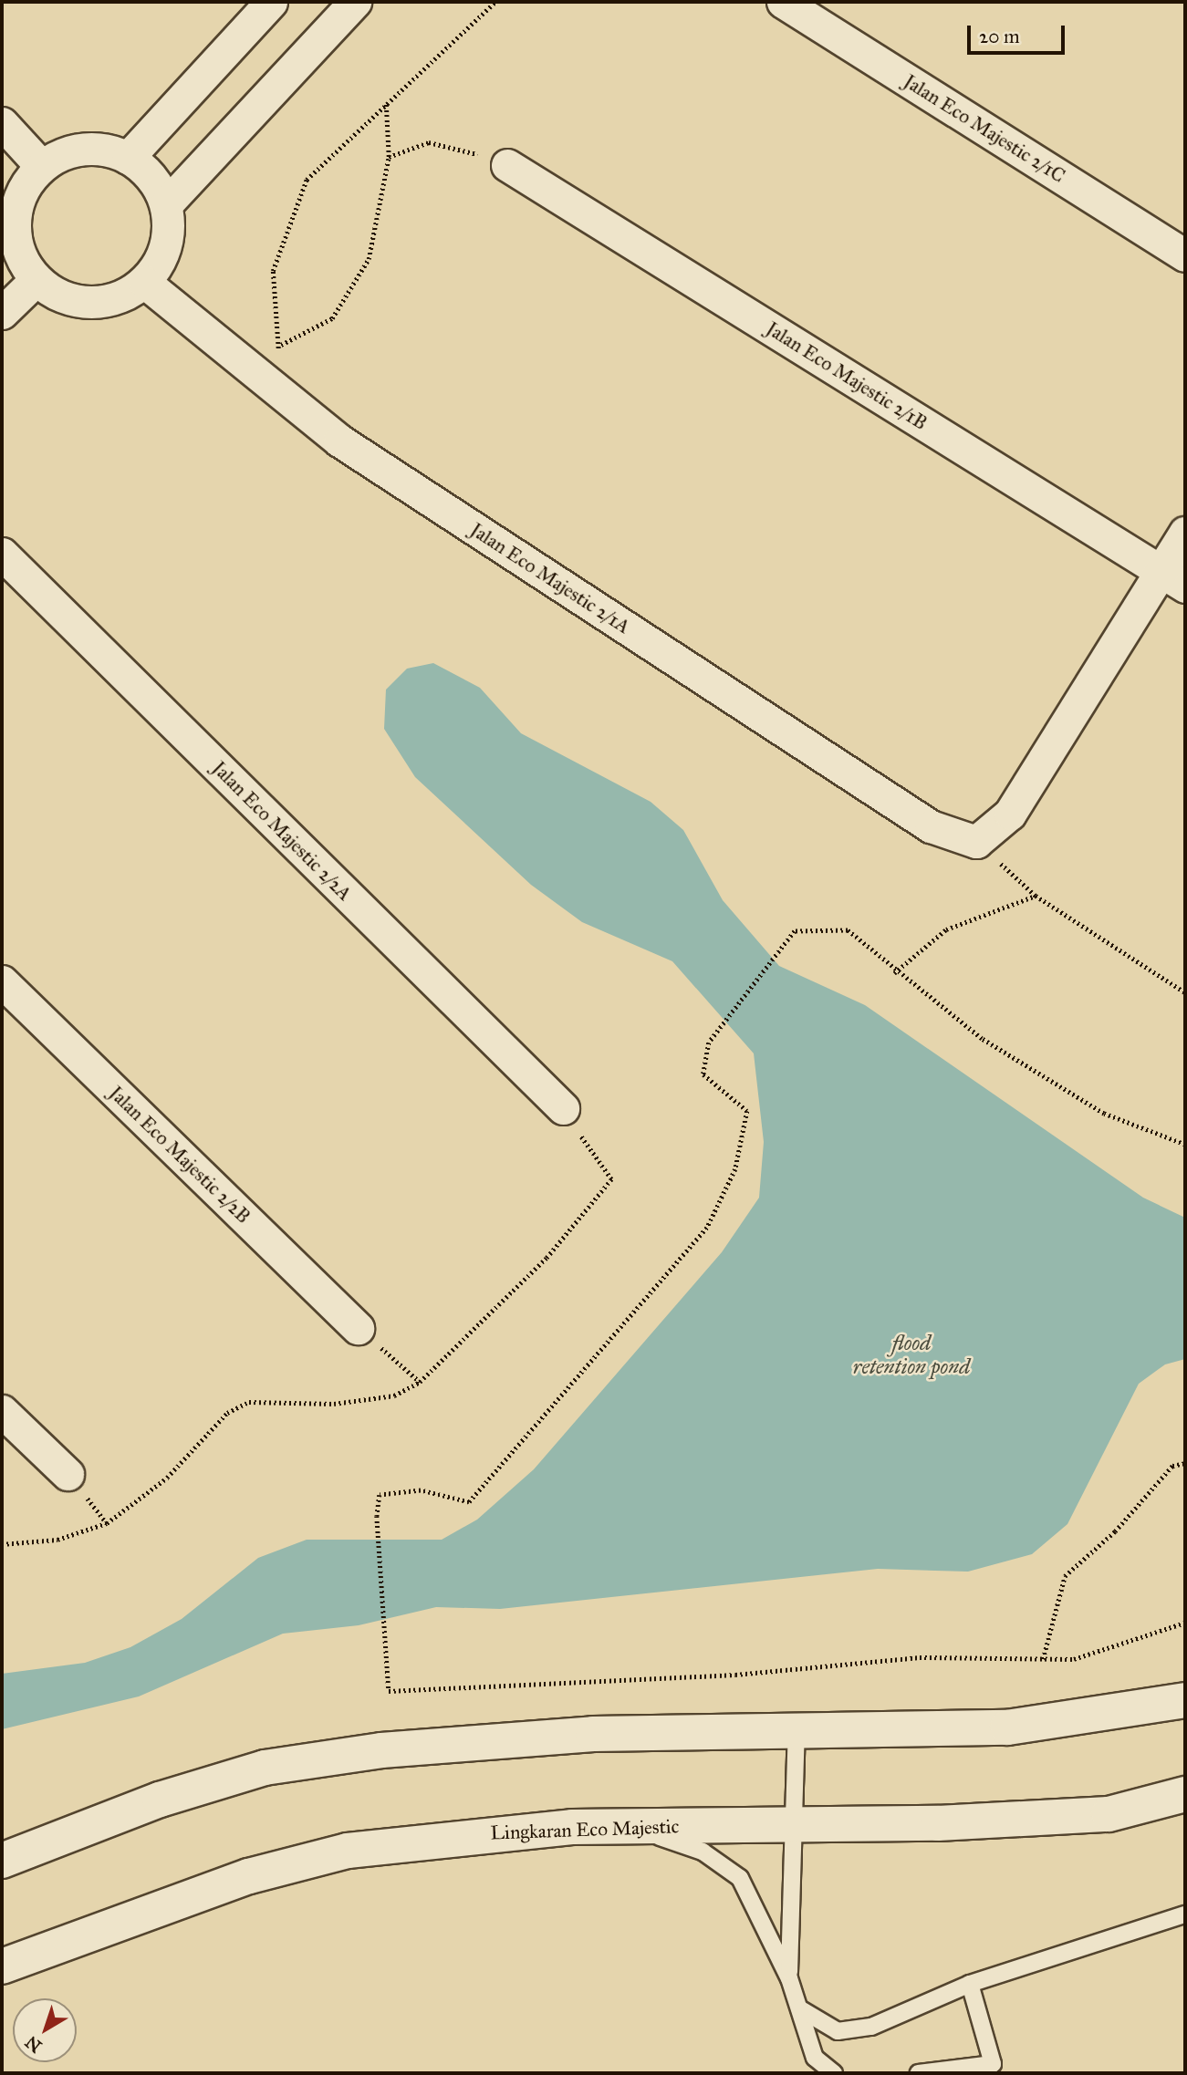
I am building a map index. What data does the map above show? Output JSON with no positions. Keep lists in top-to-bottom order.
{
  "streets": {
    "street": [
      "Jalan Eco Majestic 2/1C",
      "Jalan Eco Majestic 2/1B",
      "Jalan Eco Majestic 2/1A",
      "Jalan Eco Majestic 2/2A",
      "Jalan Eco Majestic 2/2B",
      "Lingkaran Eco Majestic"
    ]
  },
  "water": ["flood retention pond"],
  "scale_bar": "20 m",
  "north": "bottom left"
}
